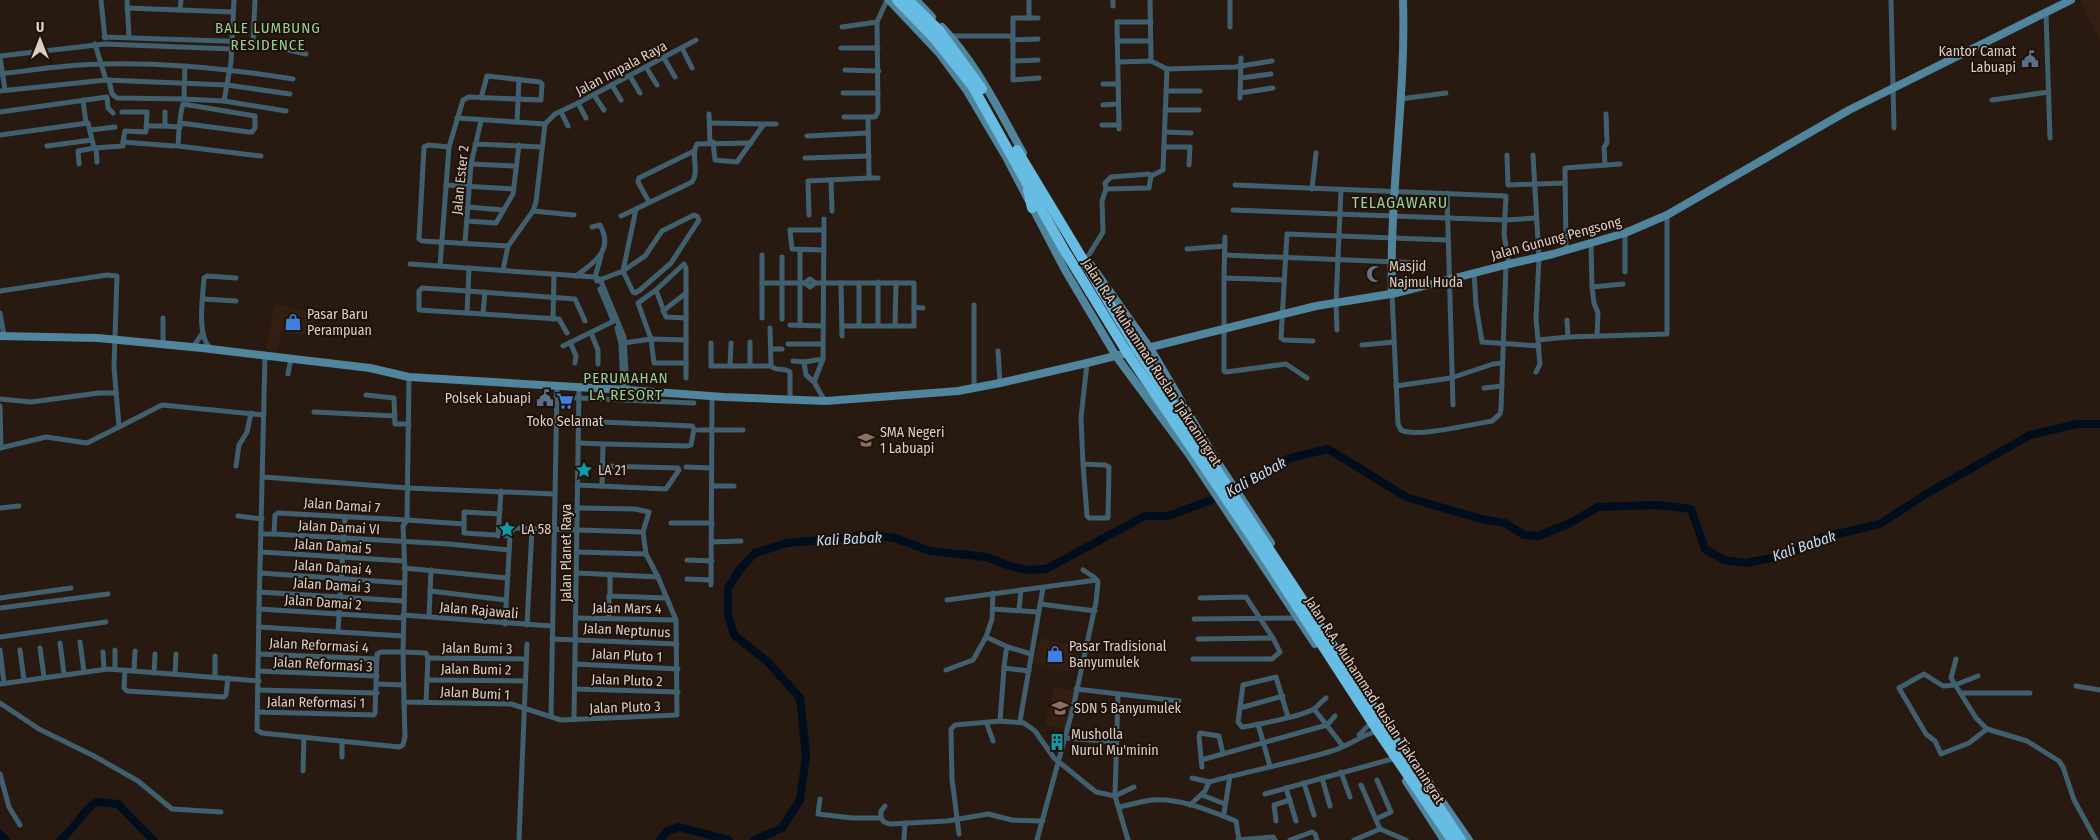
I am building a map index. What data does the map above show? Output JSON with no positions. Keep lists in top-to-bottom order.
{
  "streets": {
    "highway": ["Jalan R.A. Muhammad Ruslan Tjakraningrat"],
    "street": [
      "Jalan Impala Raya",
      "Jalan Ester 2",
      "Jalan Gunung Pengsong",
      "Jalan Damai 7",
      "Jalan Damai VI",
      "Jalan Damai 5",
      "Jalan Planet Raya",
      "Jalan Damai 4",
      "Jalan Damai 3",
      "Jalan Damai 2",
      "Jalan Mars 4",
      "Jalan Rajawali",
      "Jalan Neptunus",
      "Jalan Reformasi 4",
      "Jalan Bumi 3",
      "Jalan Pluto 1",
      "Jalan Reformasi 3",
      "Jalan Bumi 2",
      "Jalan Pluto 2",
      "Jalan Bumi 1",
      "Jalan Reformasi 1",
      "Jalan Pluto 3"
    ]
  },
  "crossings": [
    ["Jalan Gunung Pengsong", "Jalan R.A. Muhammad Ruslan Tjakraningrat"],
    ["Jalan Gunung Pengsong", "Jalan Planet Raya"],
    ["Jalan Damai 7", "Jalan Damai VI"],
    ["Jalan Planet Raya", "Jalan Mars 4"],
    ["Jalan Planet Raya", "Jalan Rajawali"],
    ["Jalan Planet Raya", "Jalan Neptunus"],
    ["Jalan Planet Raya", "Jalan Pluto 1"],
    ["Jalan Planet Raya", "Jalan Pluto 2"],
    ["Jalan Planet Raya", "Jalan Bumi 1"],
    ["Jalan Planet Raya", "Jalan Pluto 3"],
    ["Jalan Damai 2", "Jalan Rajawali"],
    ["Jalan Reformasi 3", "Jalan Reformasi 1"],
    ["Jalan Pluto 2", "Jalan Pluto 3"],
    ["Jalan Bumi 1", "Jalan Pluto 3"]
  ],
  "districts": ["BALE LUMBUNG RESIDENCE", "TELAGAWARU", "PERUMAHAN LA RESORT"],
  "water": ["Kali Babak"],
  "places": {
    "public building": ["Kantor Camat Labuapi", "Polsek Labuapi"],
    "mosque": ["Masjid Najmul Huda"],
    "shop": ["Pasar Baru Perampuan", "Pasar Tradisional Banyumulek"],
    "supermarket": ["Toko Selamat"],
    "school or university": ["SMA Negeri 1 Labuapi", "SDN 5 Banyumulek"],
    "place": ["LA 21", "LA 58"],
    "building": ["Musholla Nurul Mu'minin"]
  },
  "north": "top"
}
